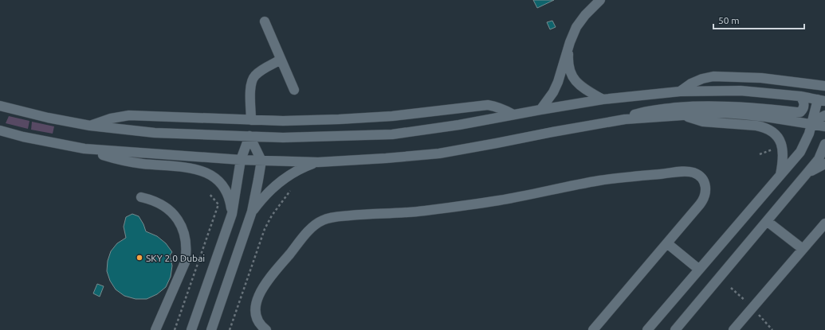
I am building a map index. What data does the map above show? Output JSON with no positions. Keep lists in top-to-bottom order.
{
  "places": ["SKY 2.0 Dubai"],
  "scale_bar": "50 m"
}
